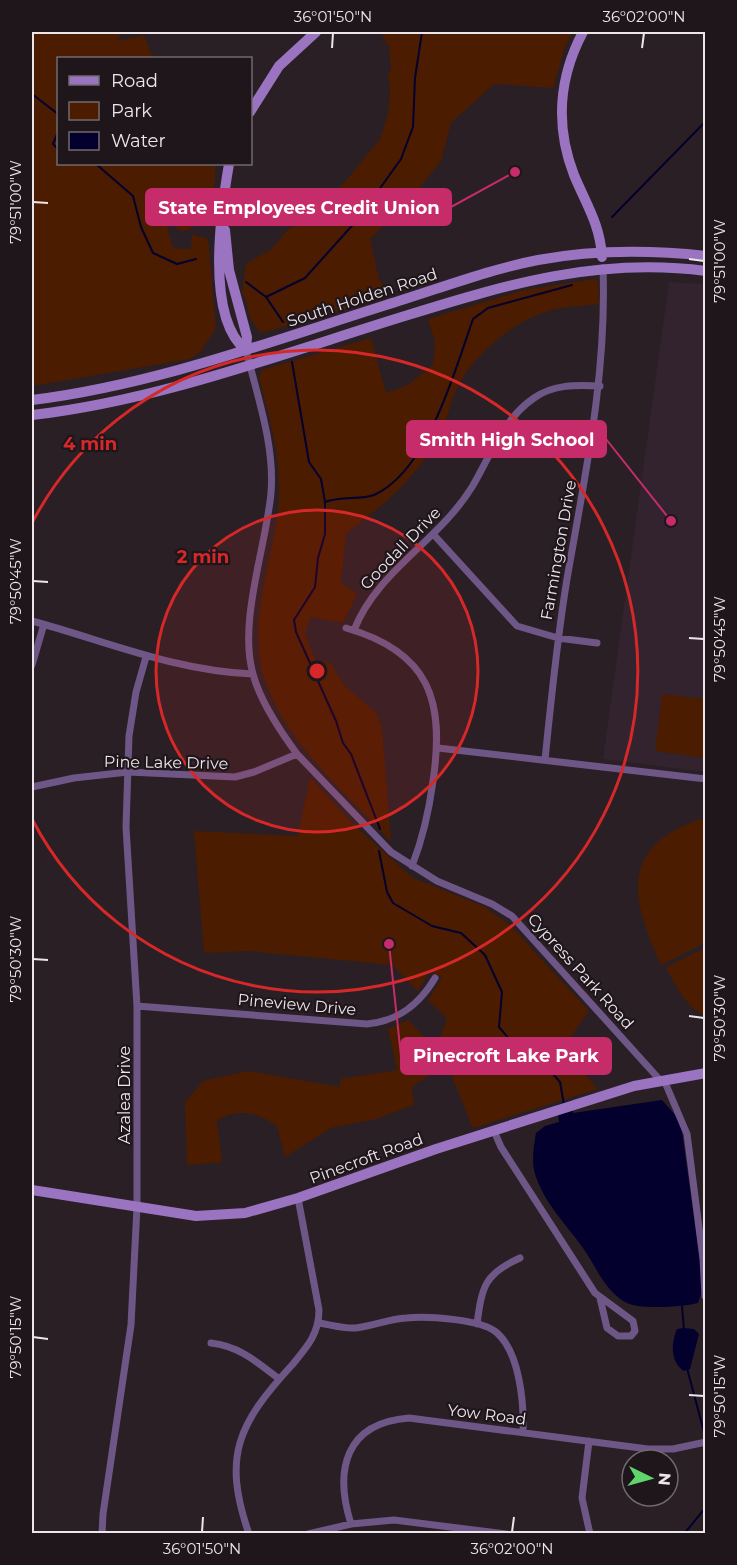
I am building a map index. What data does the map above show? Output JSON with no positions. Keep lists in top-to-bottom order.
{
  "streets": {
    "main road": ["South Holden Road", "Farmington Drive", "Pinecroft Road"],
    "street": [
      "Goodall Drive",
      "Pine Lake Drive",
      "Cypress Park Road",
      "Pineview Drive",
      "Azalea Drive",
      "Yow Road"
    ]
  },
  "crossings": [
    ["South Holden Road", "Farmington Drive"],
    ["South Holden Road", "Cypress Park Road"],
    ["Goodall Drive", "Farmington Drive"],
    ["Pine Lake Drive", "Cypress Park Road"],
    ["Pine Lake Drive", "Azalea Drive"],
    ["Cypress Park Road", "Pinecroft Road"],
    ["Pineview Drive", "Azalea Drive"],
    ["Azalea Drive", "Pinecroft Road"]
  ],
  "places": ["State Employees Credit Union", "Smith High School", "Pinecroft Lake Park"],
  "legend": ["Road", "Park", "Water"],
  "north": "right",
  "coordinates": [
    "36°01'50\"N",
    "36°02'00\"N",
    "79°51'00\"W",
    "79°50'45\"W",
    "79°50'30\"W",
    "79°50'15\"W"
  ],
  "rings": ["4 min", "2 min"]
}
